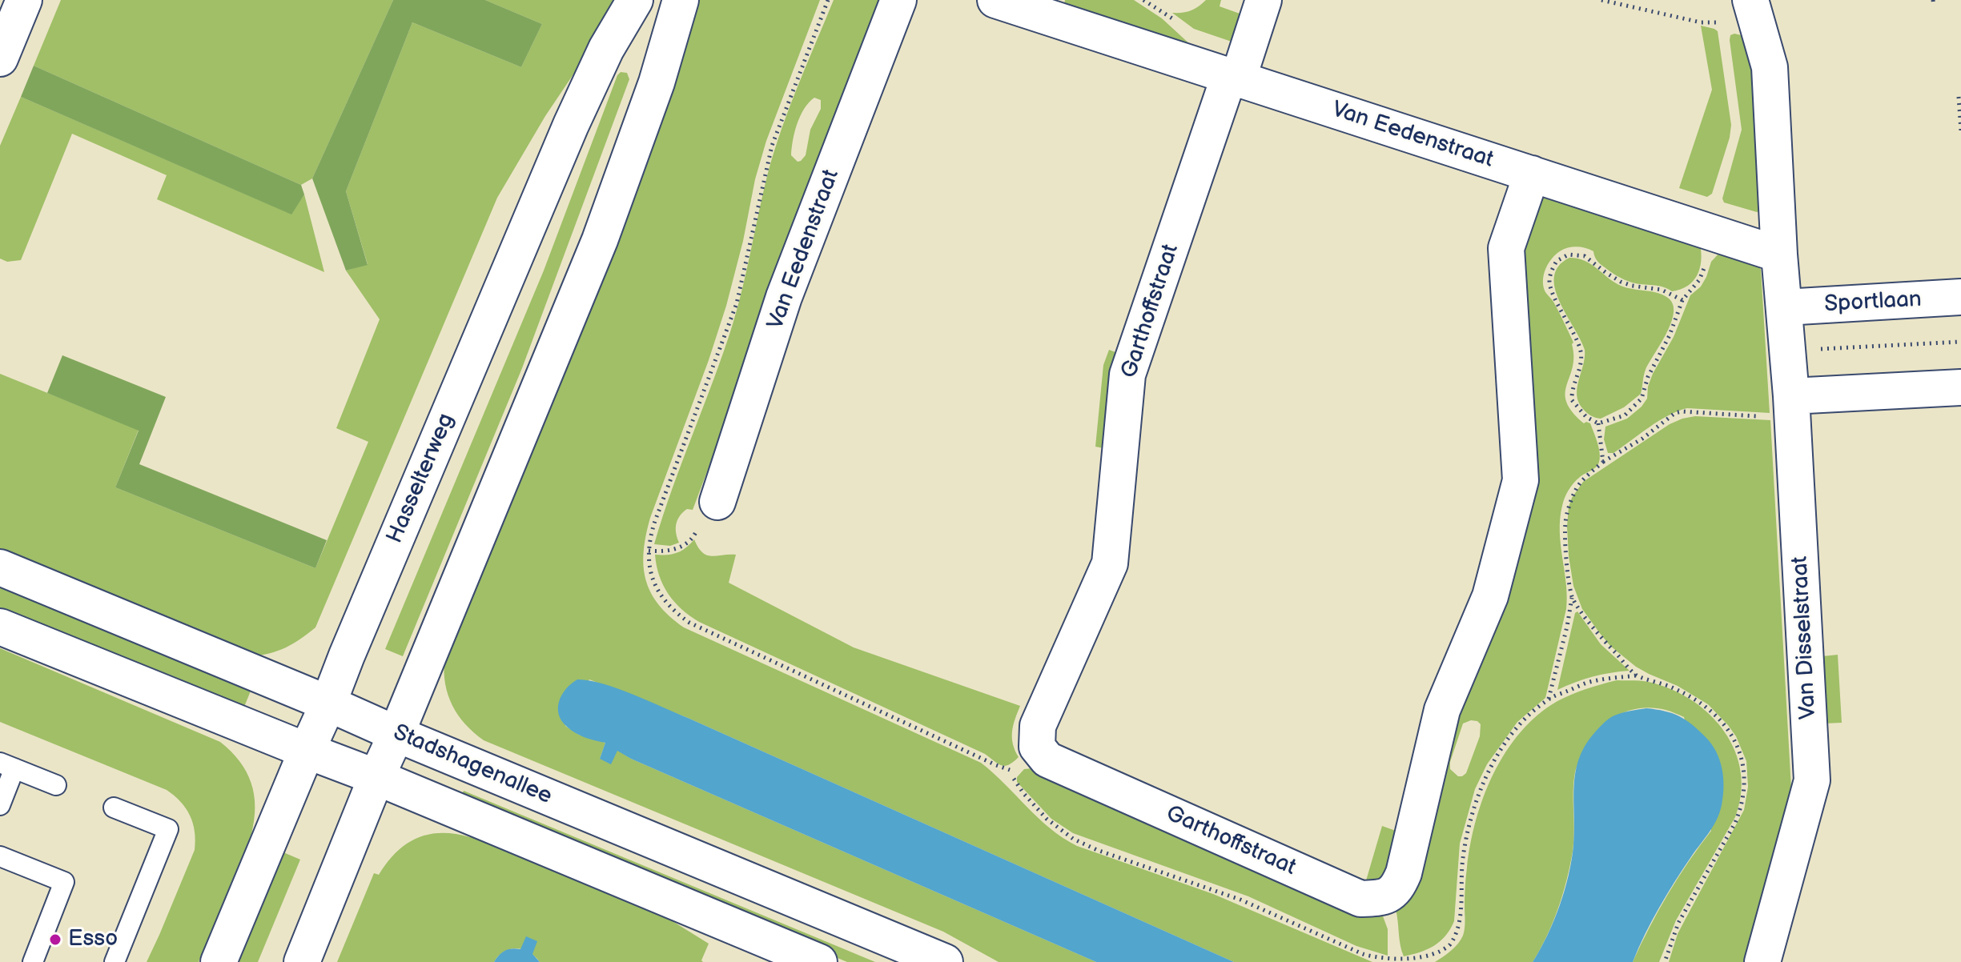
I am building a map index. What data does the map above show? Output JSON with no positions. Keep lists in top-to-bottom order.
{
  "streets": {
    "street": [
      "Van Eedenstraat",
      "Sportlaan",
      "Garthoffstraat",
      "Hasselterweg",
      "Van Disselstraat",
      "Stadshagenallee"
    ]
  },
  "crossings": [
    ["Van Eedenstraat", "Garthoffstraat"],
    ["Sportlaan", "Van Disselstraat"],
    ["Hasselterweg", "Stadshagenallee"]
  ],
  "places": ["Esso"]
}
